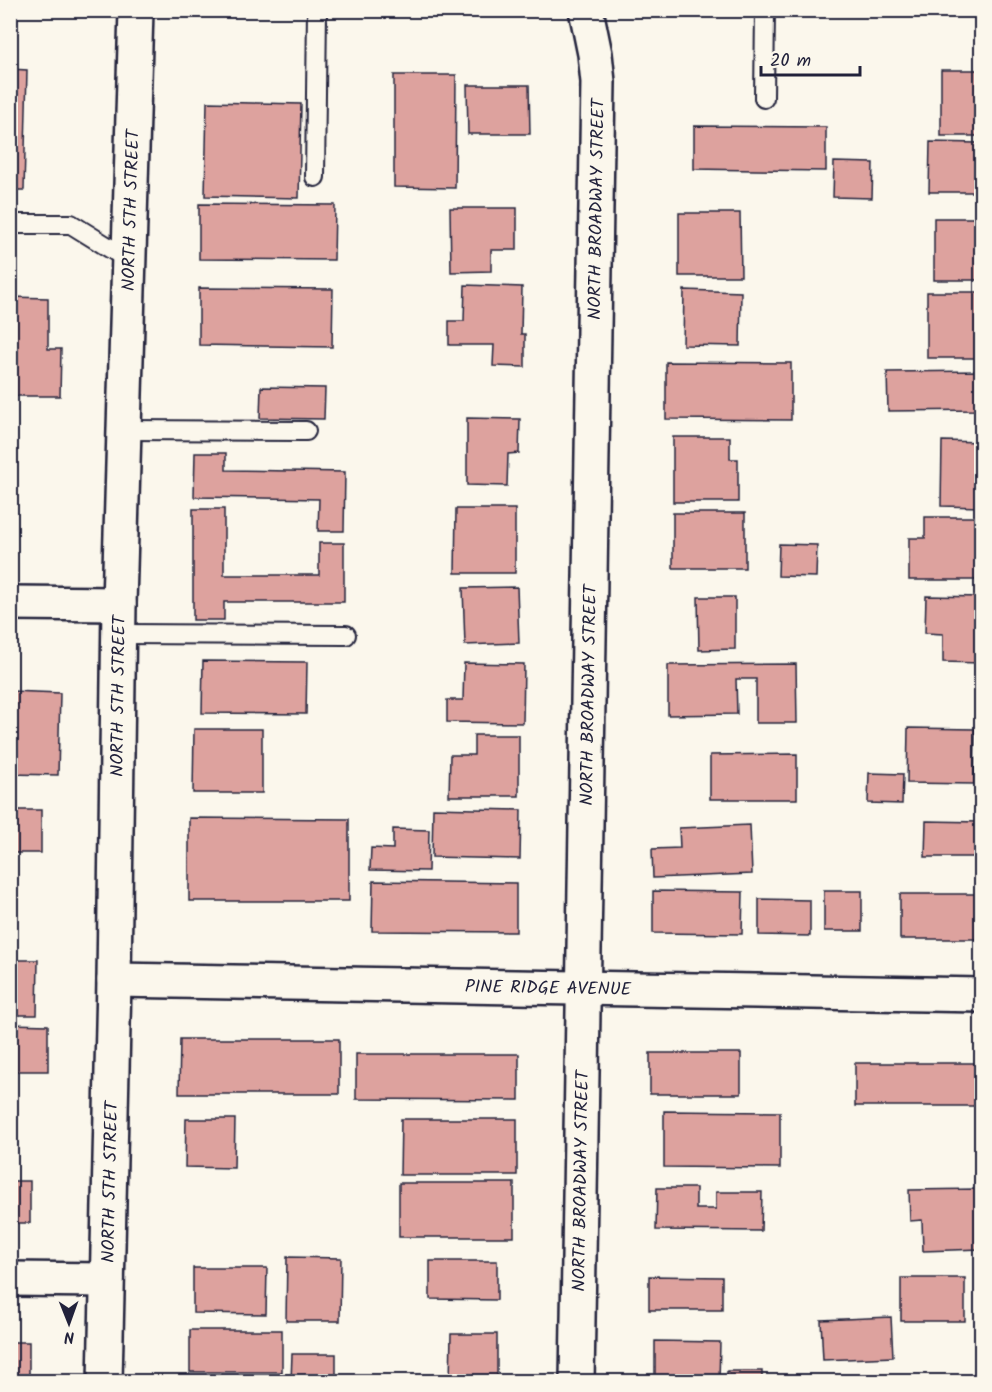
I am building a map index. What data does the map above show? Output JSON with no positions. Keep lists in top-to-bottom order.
{
  "streets": {
    "street": ["NORTH 5TH STREET", "NORTH BROADWAY STREET", "PINE RIDGE AVENUE"]
  },
  "crossings": [
    ["NORTH 5TH STREET", "PINE RIDGE AVENUE"],
    ["NORTH BROADWAY STREET", "PINE RIDGE AVENUE"]
  ],
  "scale_bar": "20 m",
  "north": "bottom"
}
